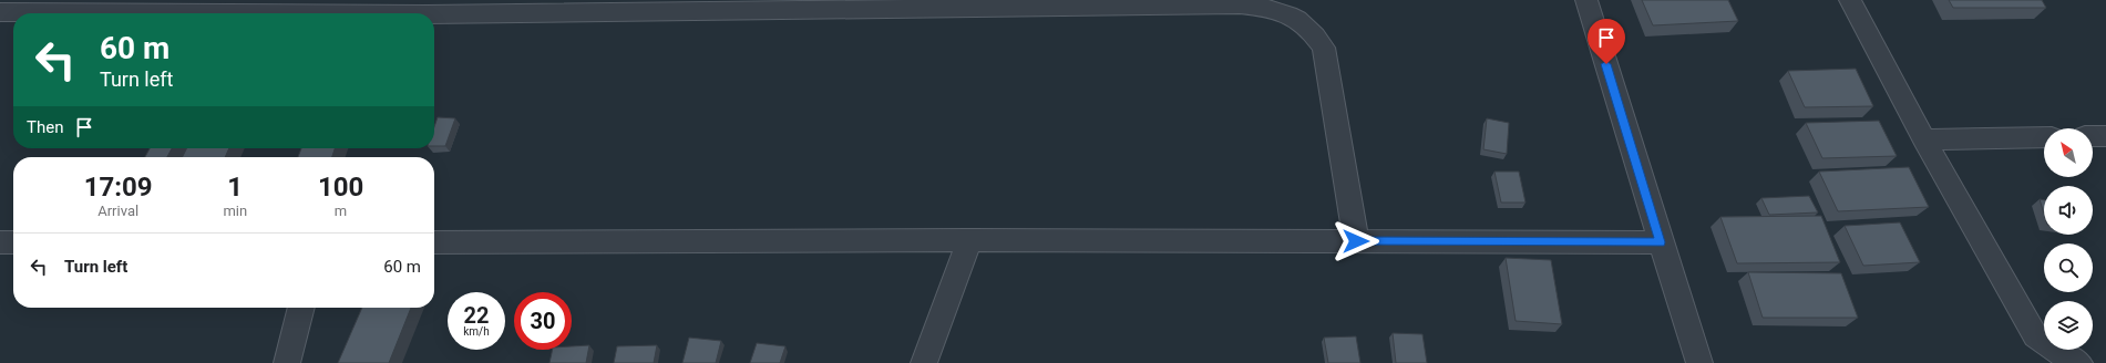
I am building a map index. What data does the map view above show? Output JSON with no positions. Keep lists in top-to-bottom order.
{
  "north": "top left",
  "page": {
    "turn": ["60 m", "Turn left"],
    "then": "Then",
    "eta": [
      "17:09",
      "Arrival",
      "1",
      "min",
      "100",
      "m"
    ],
    "list": [
      {
        "name": "Turn left",
        "value": "60 m"
      }
    ],
    "speed": "22 km/h",
    "limit": "30"
  }
}
